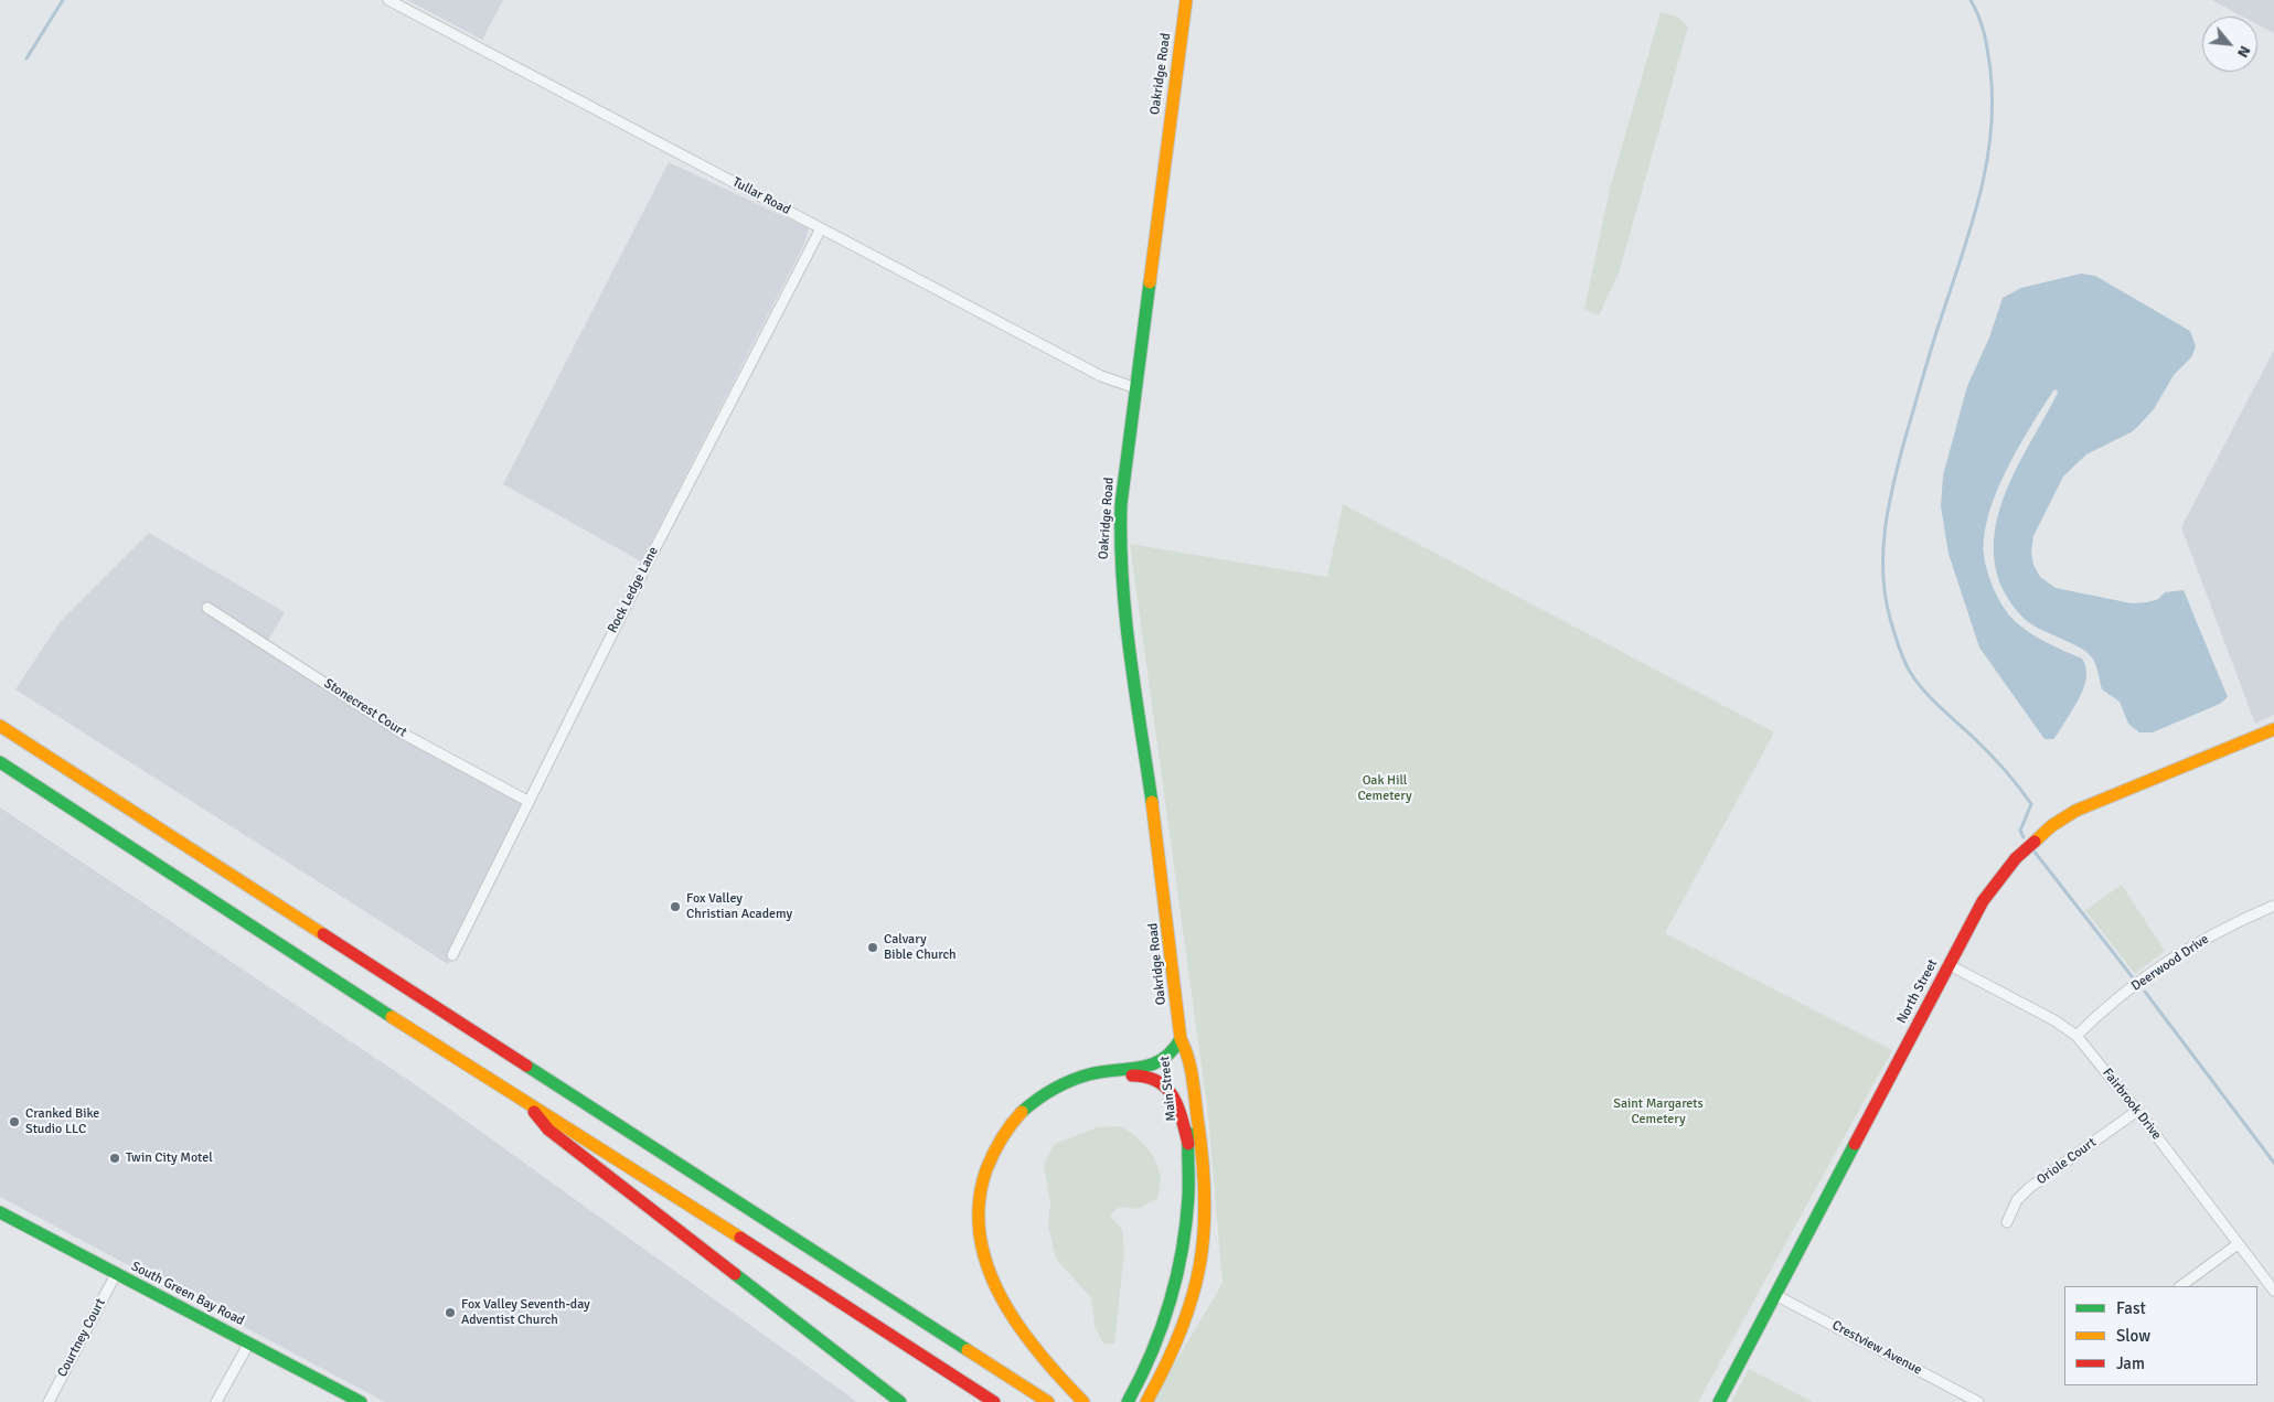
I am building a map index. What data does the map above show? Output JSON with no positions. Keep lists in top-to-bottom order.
{
  "streets": {
    "main road": [
      "Oakridge Road",
      "North Street",
      "Main Street",
      "South Green Bay Road"
    ],
    "street": [
      "Tullar Road",
      "Rock Ledge Lane",
      "Stonecrest Court",
      "Deerwood Drive",
      "Fairbrook Drive",
      "Oriole Court",
      "Courtney Court",
      "Crestview Avenue"
    ]
  },
  "crossings": [
    ["Oakridge Road", "Tullar Road"],
    ["Oakridge Road", "Main Street"],
    ["Tullar Road", "Rock Ledge Lane"],
    ["Rock Ledge Lane", "Stonecrest Court"],
    ["Deerwood Drive", "Fairbrook Drive"],
    ["North Street", "Fairbrook Drive"],
    ["North Street", "Crestview Avenue"],
    ["Fairbrook Drive", "Oriole Court"],
    ["South Green Bay Road", "Courtney Court"]
  ],
  "parks": ["Oak Hill Cemetery", "Saint Margarets Cemetery"],
  "places": [
    "Fox Valley Christian Academy",
    "Calvary Bible Church",
    "Cranked Bike Studio LLC",
    "Twin City Motel",
    "Fox Valley Seventh-day Adventist Church"
  ],
  "legend": ["Fast", "Slow", "Jam"],
  "north": "bottom right"
}
